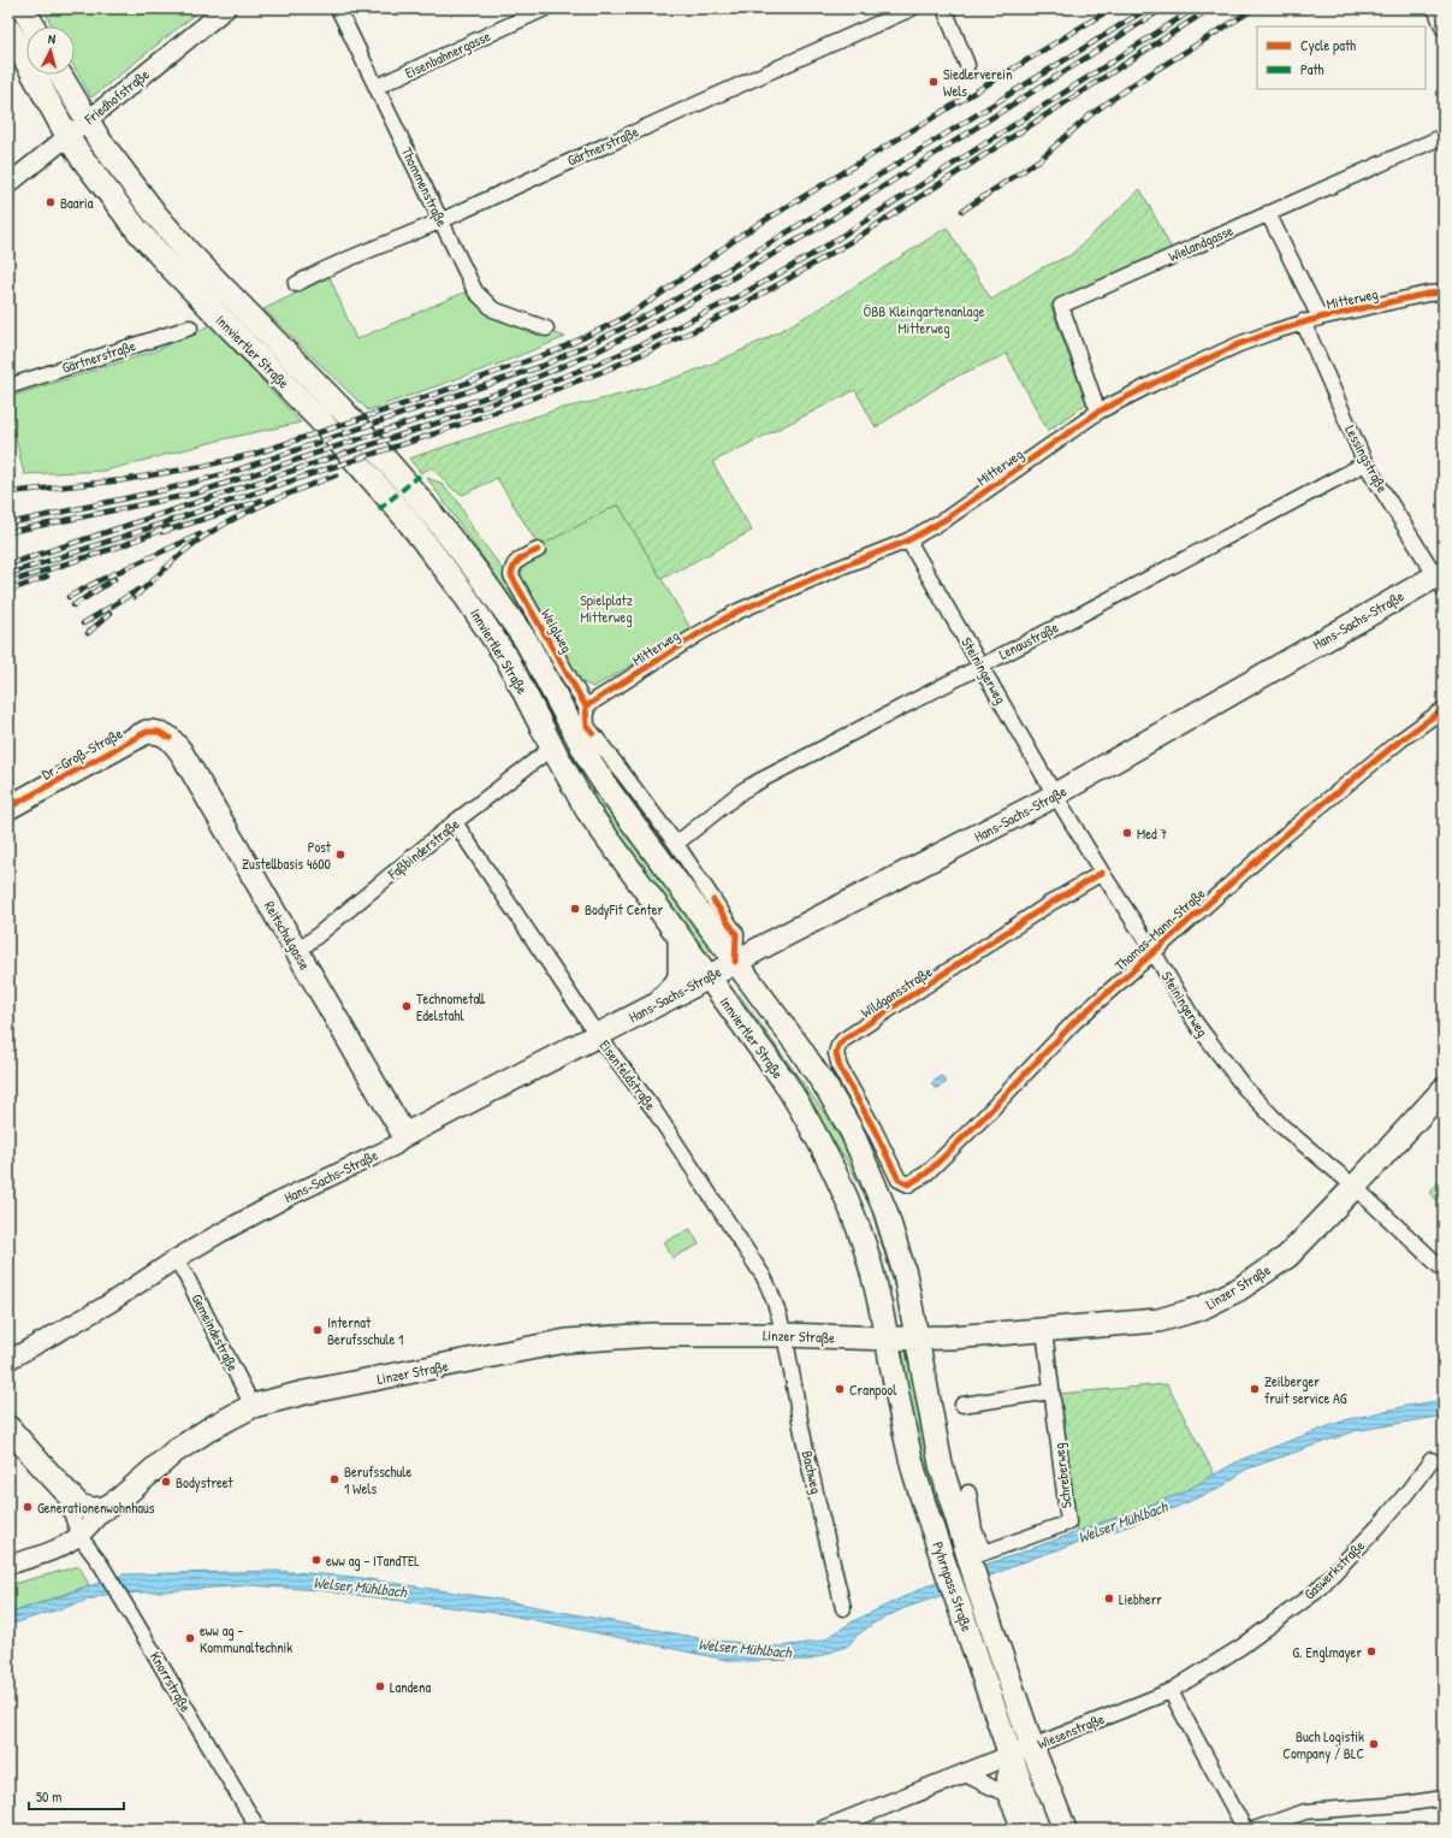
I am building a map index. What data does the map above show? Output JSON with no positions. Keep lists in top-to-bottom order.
{
  "streets": {
    "main road": [
      "Innviertler Straße",
      "Hans-Sachs-Straße",
      "Dr.-Groß-Straße",
      "Reitschulgasse",
      "Linzer Straße",
      "Pyhrnpass Straße"
    ],
    "street": [
      "Eisenbahnergasse",
      "Friedhofstraße",
      "Gärtnerstraße",
      "Thommenstraße",
      "Wielandgasse",
      "Mitterweg",
      "Lessingstraße",
      "Weiglweg",
      "Lenaustraße",
      "Steiningerweg",
      "Faßbinderstraße",
      "Thomas-Mann-Straße",
      "Wildgansstraße",
      "Eisenfeldstraße",
      "Gemeindestraße",
      "Bachweg",
      "Schreberweg",
      "Gaswerkstraße",
      "Knorrstraße",
      "Wiesenstraße"
    ]
  },
  "crossings": [
    ["Eisenbahnergasse", "Thommenstraße"],
    ["Friedhofstraße", "Innviertler Straße"],
    ["Gärtnerstraße", "Thommenstraße"],
    ["Wielandgasse", "Mitterweg"],
    ["Mitterweg", "Lessingstraße"],
    ["Mitterweg", "Weiglweg"],
    ["Mitterweg", "Steiningerweg"],
    ["Innviertler Straße", "Hans-Sachs-Straße"],
    ["Innviertler Straße", "Weiglweg"],
    ["Innviertler Straße", "Faßbinderstraße"],
    ["Innviertler Straße", "Linzer Straße"],
    ["Innviertler Straße", "Pyhrnpass Straße"],
    ["Lessingstraße", "Hans-Sachs-Straße"],
    ["Lessingstraße", "Lenaustraße"],
    ["Hans-Sachs-Straße", "Weiglweg"],
    ["Hans-Sachs-Straße", "Steiningerweg"],
    ["Hans-Sachs-Straße", "Reitschulgasse"],
    ["Hans-Sachs-Straße", "Eisenfeldstraße"],
    ["Hans-Sachs-Straße", "Gemeindestraße"],
    ["Weiglweg", "Lenaustraße"],
    ["Lenaustraße", "Steiningerweg"],
    ["Steiningerweg", "Thomas-Mann-Straße"],
    ["Steiningerweg", "Wildgansstraße"],
    ["Steiningerweg", "Linzer Straße"],
    ["Dr.-Groß-Straße", "Reitschulgasse"],
    ["Faßbinderstraße", "Reitschulgasse"],
    ["Faßbinderstraße", "Eisenfeldstraße"],
    ["Thomas-Mann-Straße", "Wildgansstraße"],
    ["Eisenfeldstraße", "Linzer Straße"],
    ["Eisenfeldstraße", "Bachweg"],
    ["Linzer Straße", "Gemeindestraße"],
    ["Linzer Straße", "Bachweg"],
    ["Linzer Straße", "Schreberweg"],
    ["Linzer Straße", "Pyhrnpass Straße"],
    ["Linzer Straße", "Knorrstraße"],
    ["Gaswerkstraße", "Wiesenstraße"],
    ["Pyhrnpass Straße", "Wiesenstraße"]
  ],
  "water": ["Welser Mühlbach"],
  "parks": ["ÖBB Kleingartenanlage Mitterweg", "Spielplatz Mitterweg"],
  "places": [
    "Siedlerverein Wels",
    "Baaria",
    "Med 7",
    "Post Zustellbasis 4600",
    "BodyFit Center",
    "Technometall Edelstahl",
    "Internat Berufsschule 1",
    "Cranpool",
    "Zeilberger fruit service AG",
    "Berufsschule 1 Wels",
    "Bodystreet",
    "Generationenwohnhaus",
    "eww ag - ITandTEL",
    "Liebherr",
    "eww ag - Kommunaltechnik",
    "G. Englmayer",
    "Landena",
    "Buch Logistik Company / BLC"
  ],
  "legend": ["Cycle path", "Path"],
  "scale_bar": "50 m",
  "north": "top"
}
